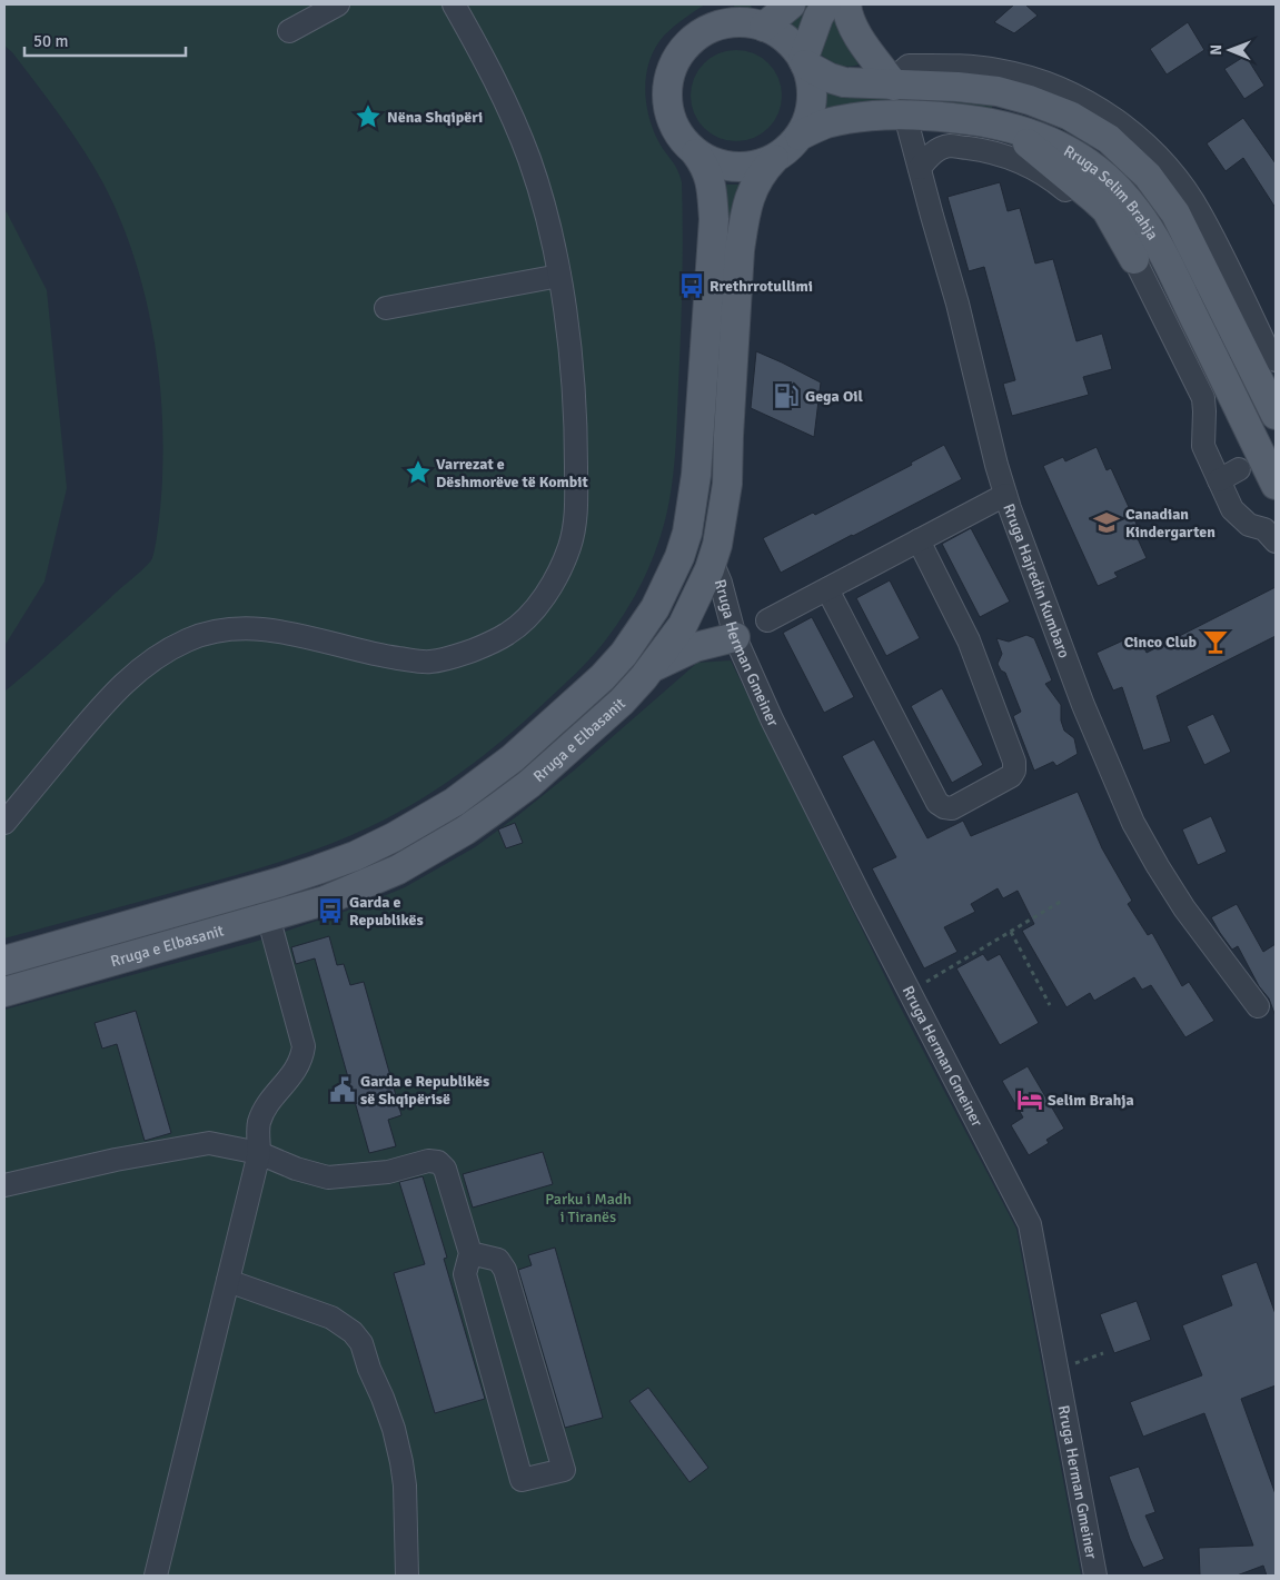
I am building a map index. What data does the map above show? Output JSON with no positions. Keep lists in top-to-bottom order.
{
  "streets": {
    "main road": ["Rruga Selim Brahja", "Rruga e Elbasanit"],
    "street": ["Rruga Hajredin Kumbaro", "Rruga Herman Gmeiner"]
  },
  "crossings": [
    ["Rruga Selim Brahja", "Rruga Hajredin Kumbaro"],
    ["Rruga Selim Brahja", "Rruga e Elbasanit"],
    ["Rruga Herman Gmeiner", "Rruga e Elbasanit"]
  ],
  "parks": ["Parku i Madh i Tiranës"],
  "places": {
    "place": ["Nëna Shqipëri", "Varrezat e Dëshmorëve të Kombit"],
    "bus stop": ["Rrethrrotullimi", "Garda e Republikës"],
    "fuel station": ["Gega Oil"],
    "school or university": ["Canadian Kindergarten"],
    "bar": ["Cinco Club"],
    "public building": ["Garda e Republikës së Shqipërisë"],
    "hotel": ["Selim Brahja"]
  },
  "scale_bar": "50 m",
  "north": "left"
}
